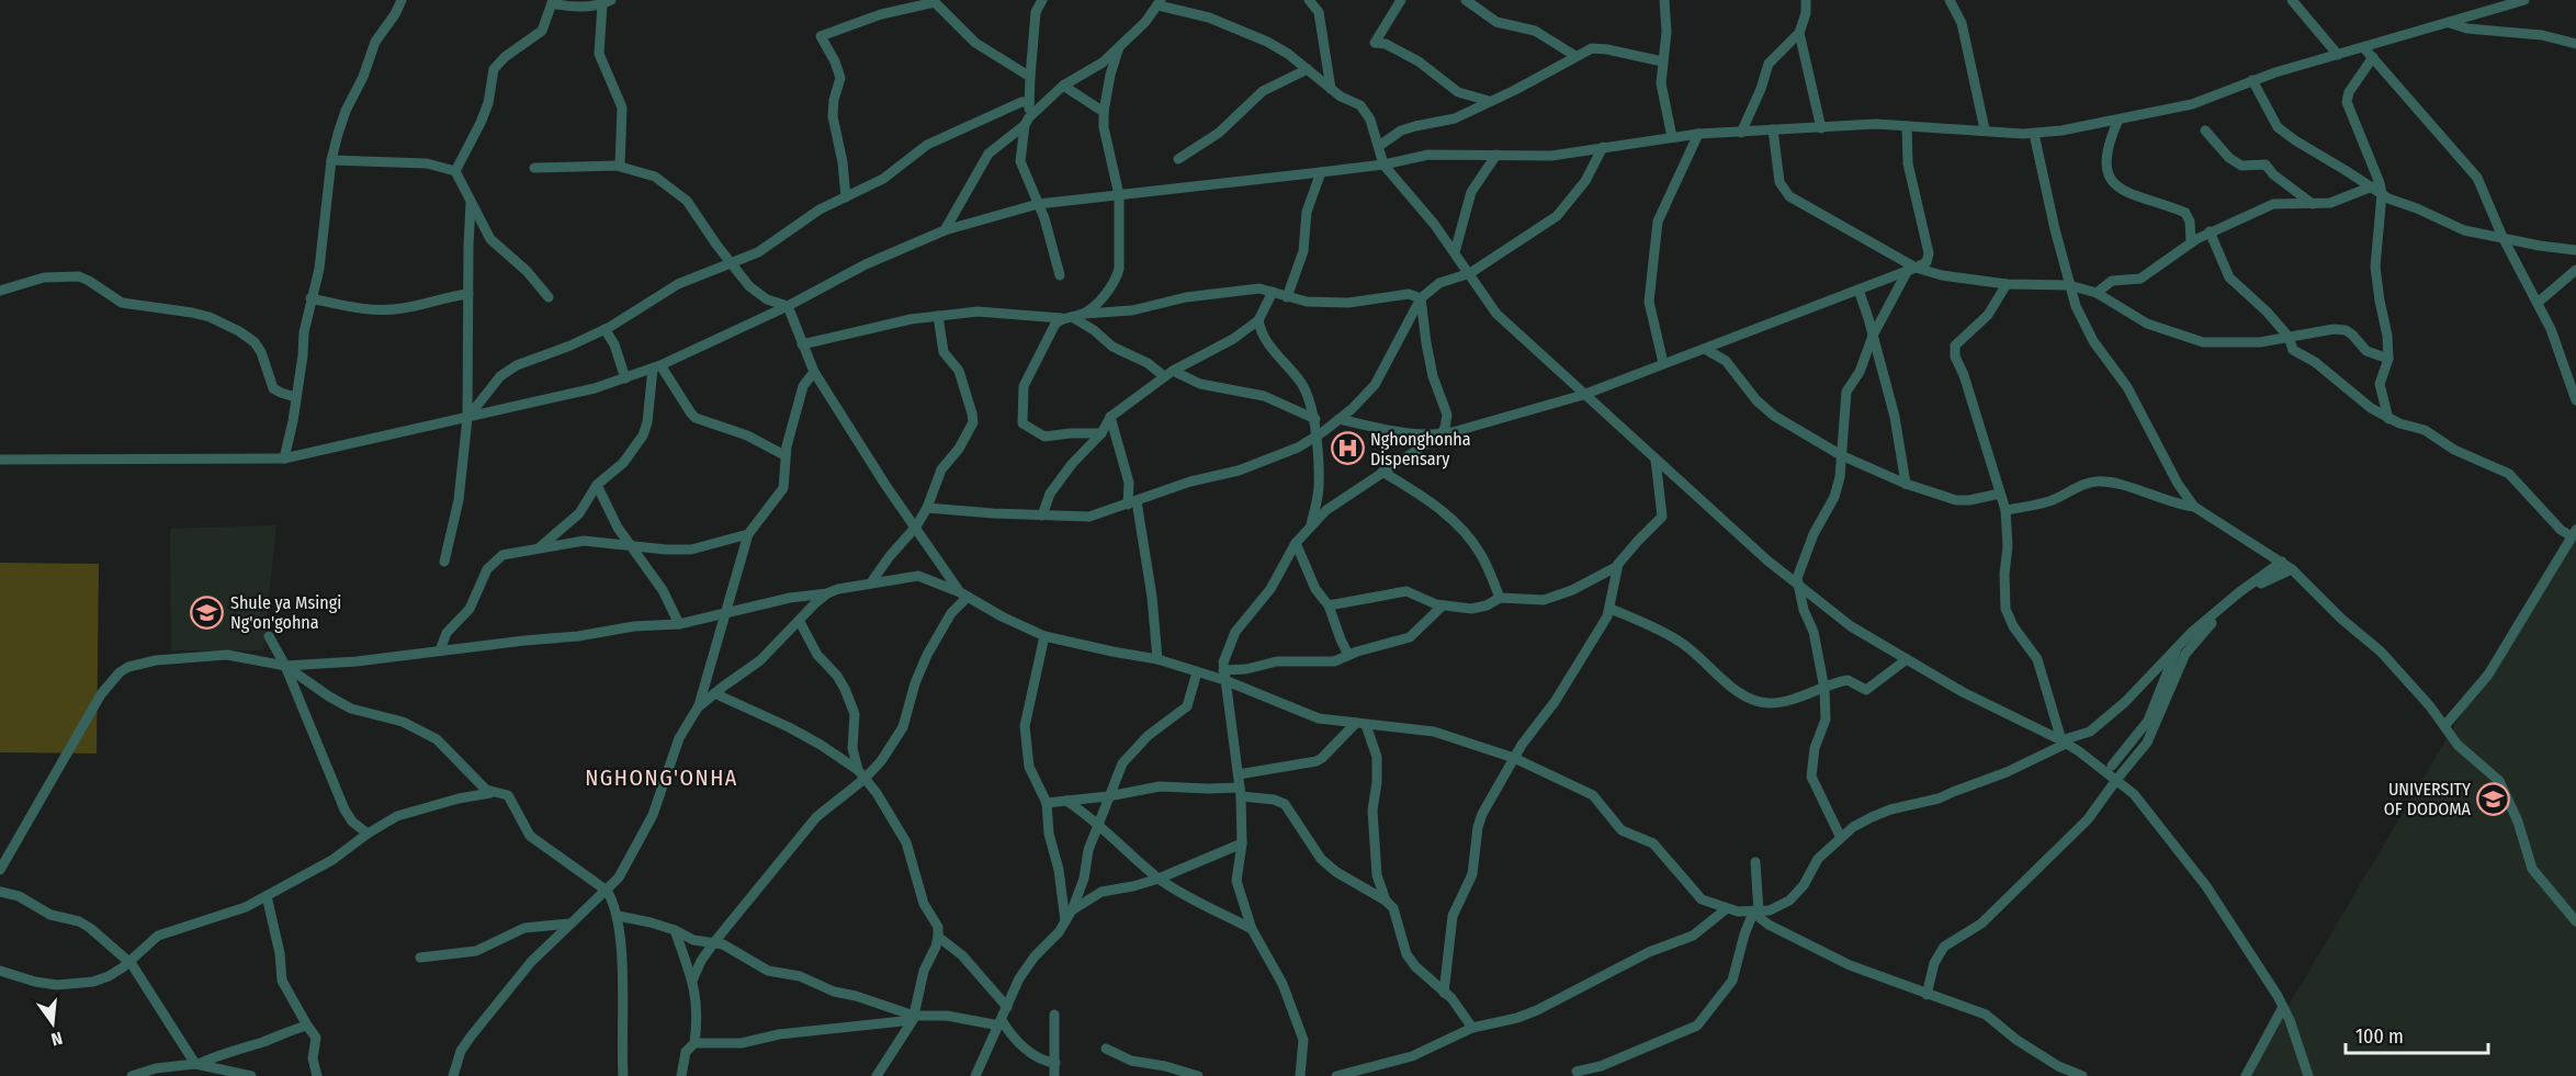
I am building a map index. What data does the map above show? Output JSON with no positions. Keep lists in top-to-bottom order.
{
  "districts": ["NGHONG'ONHA"],
  "places": {
    "hospital": ["Nghonghonha Dispensary"],
    "school or university": ["Shule ya Msingi Ng'on'gohna", "UNIVERSITY OF DODOMA"]
  },
  "scale_bar": "100 m",
  "north": "bottom"
}
